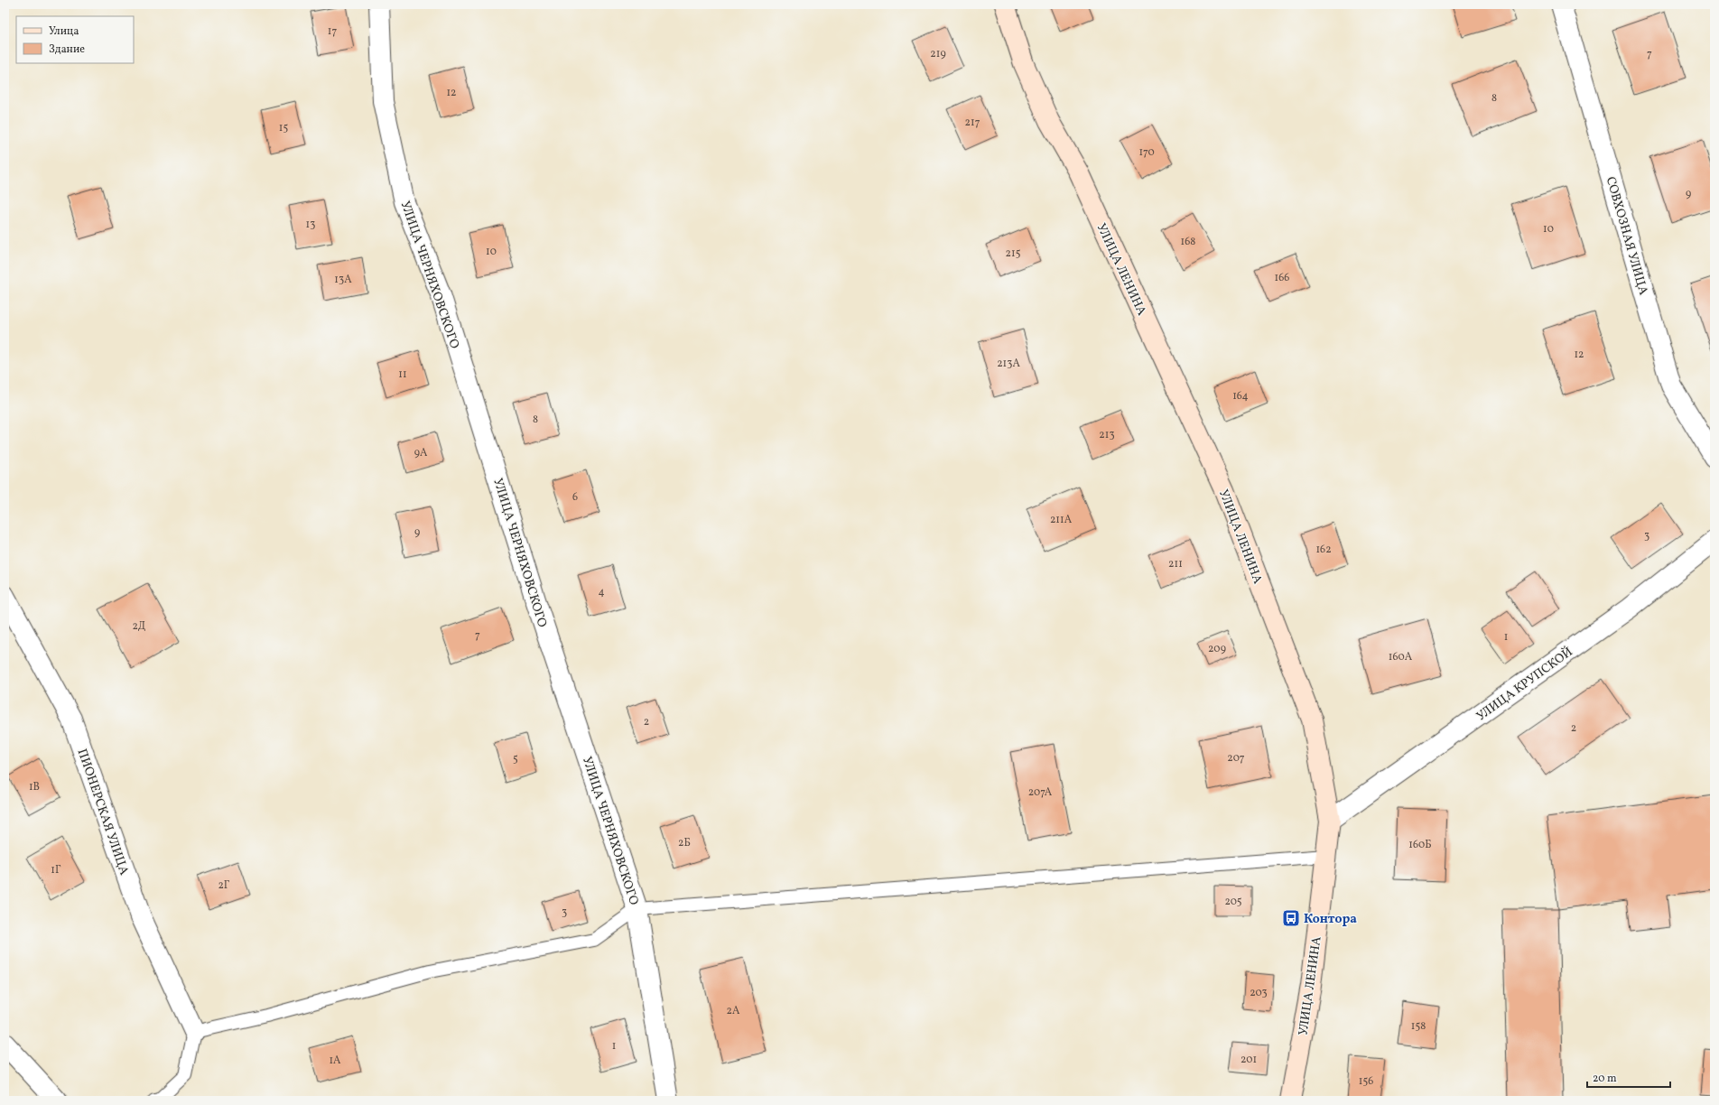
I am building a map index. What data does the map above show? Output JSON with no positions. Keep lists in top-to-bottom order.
{
  "streets": {
    "main road": ["УЛИЦА ЛЕНИНА"],
    "street": [
      "СОВХОЗНАЯ УЛИЦА",
      "УЛИЦА ЧЕРНЯХОВСКОГО",
      "УЛИЦА КРУПСКОЙ",
      "ПИОНЕРСКАЯ УЛИЦА"
    ]
  },
  "crossings": [
    ["УЛИЦА ЛЕНИНА", "УЛИЦА КРУПСКОЙ"]
  ],
  "places": {
    "bus stop": ["Контора"]
  },
  "house_numbers": [
    "17",
    "219",
    "7",
    "12",
    "8",
    "217",
    "15",
    "170",
    "9",
    "13",
    "10",
    "168",
    "10",
    "215",
    "166",
    "13А",
    "12",
    "213А",
    "11",
    "164",
    "8",
    "213",
    "9А",
    "6",
    "211А",
    "9",
    "3",
    "162",
    "211",
    "4",
    "2Д",
    "7",
    "1",
    "209",
    "160А",
    "2",
    "2",
    "207",
    "5",
    "1В",
    "207А",
    "2Б",
    "160Б",
    "1Г",
    "2Г",
    "205",
    "3",
    "203",
    "2А",
    "158",
    "1",
    "201",
    "1А",
    "156"
  ],
  "legend": ["Улица", "Здание"],
  "scale_bar": "20 m"
}
